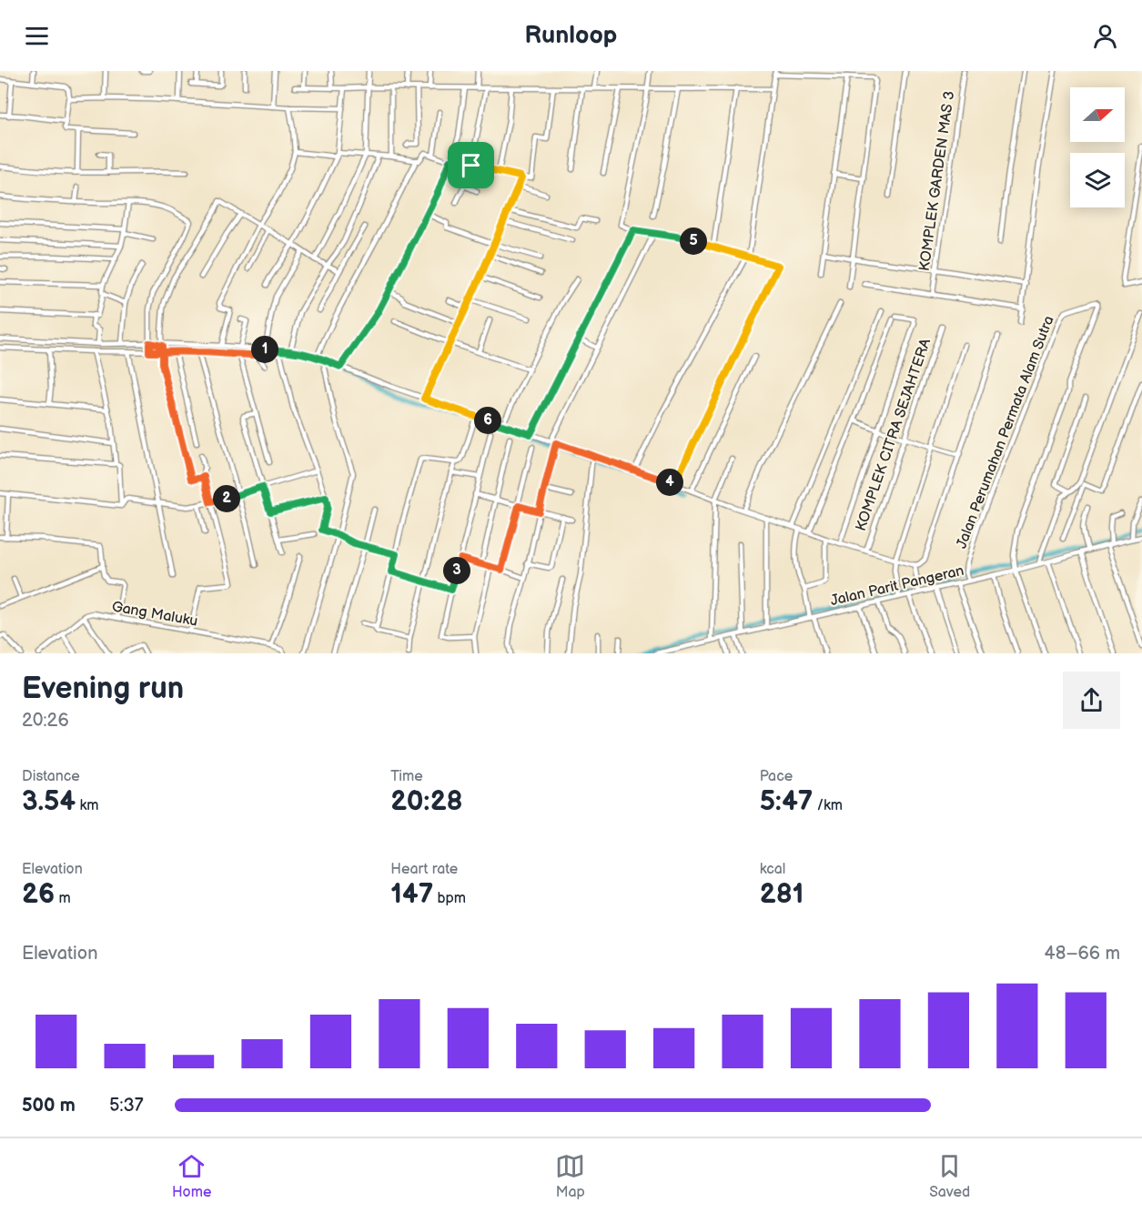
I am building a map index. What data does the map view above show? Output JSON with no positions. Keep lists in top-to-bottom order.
{
  "streets": {
    "street": [
      "KOMPLEK GARDEN MAS 3",
      "Jalan Perumahan Permata Alam Sutra",
      "KOMPLEK CITRA SEJAHTERA",
      "Jalan Parit Pangeran",
      "Gang Maluku"
    ]
  },
  "crossings": [
    ["Jalan Perumahan Permata Alam Sutra", "Jalan Parit Pangeran"]
  ],
  "north": "right",
  "page": {
    "header": "Runloop",
    "pins": [
      "5",
      "1",
      "6",
      "4",
      "2",
      "3"
    ],
    "heading": ["Evening run", "20:26"],
    "stats": [
      ["Distance", "3.54 km"],
      ["Time", "20:28"],
      ["Pace", "5:47 /km"],
      ["Elevation", "26 m"],
      ["Heart rate", "147 bpm"],
      ["kcal", "281"]
    ],
    "chart": ["Elevation", "48–66 m"],
    "list": [
      {
        "name": "500 m",
        "note": "5:37"
      }
    ],
    "tabs": ["Home", "Map", "Saved"]
  }
}
